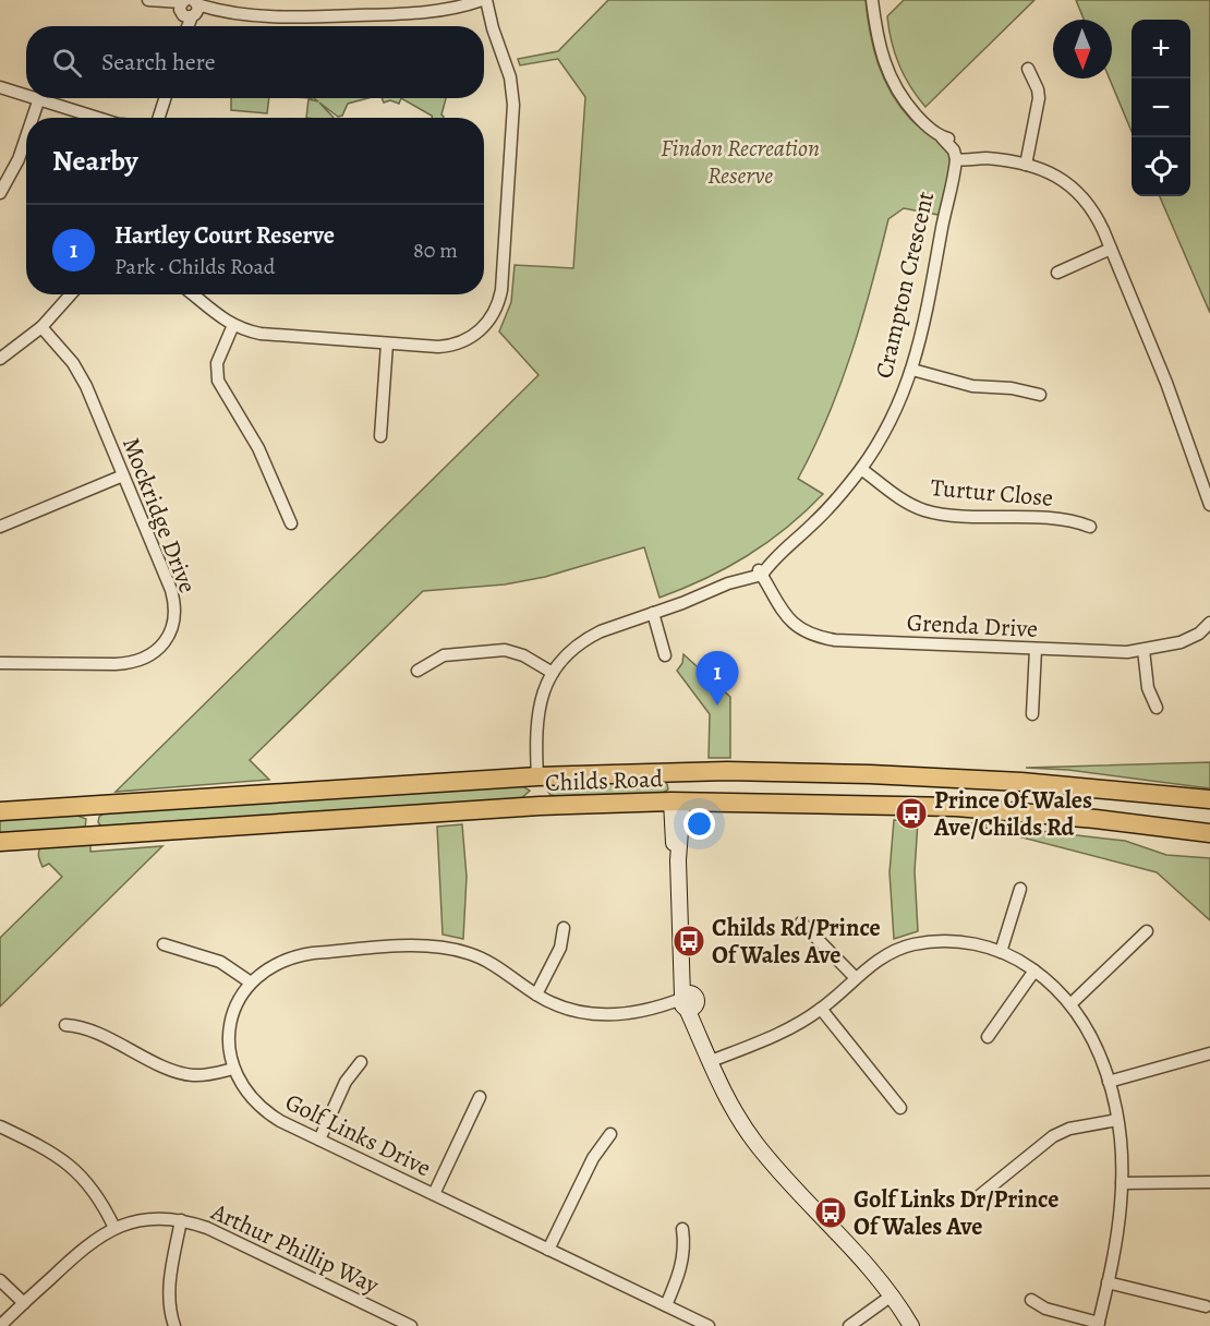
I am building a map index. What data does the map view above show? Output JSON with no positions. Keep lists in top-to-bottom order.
{
  "streets": {
    "main road": ["Childs Road"],
    "street": [
      "Crampton Crescent",
      "Turtur Close",
      "Mockridge Drive",
      "Grenda Drive",
      "Golf Links Drive",
      "Arthur Phillip Way"
    ]
  },
  "crossings": [
    ["Crampton Crescent", "Turtur Close"],
    ["Crampton Crescent", "Grenda Drive"]
  ],
  "parks": ["Findon Recreation Reserve"],
  "places": {
    "bus stop": ["Prince Of Wales Ave/Childs Rd", "Childs Rd/Prince Of Wales Ave", "Golf Links Dr/Prince Of Wales Ave"]
  },
  "north": "bottom",
  "page": {
    "map_buttons": ["+", "−"],
    "search": "Search here",
    "heading": "Nearby",
    "list": [
      {
        "mark": "1",
        "name": "Hartley Court Reserve",
        "note": "Park · Childs Road",
        "value": "80 m"
      }
    ],
    "pins": "1"
  }
}
